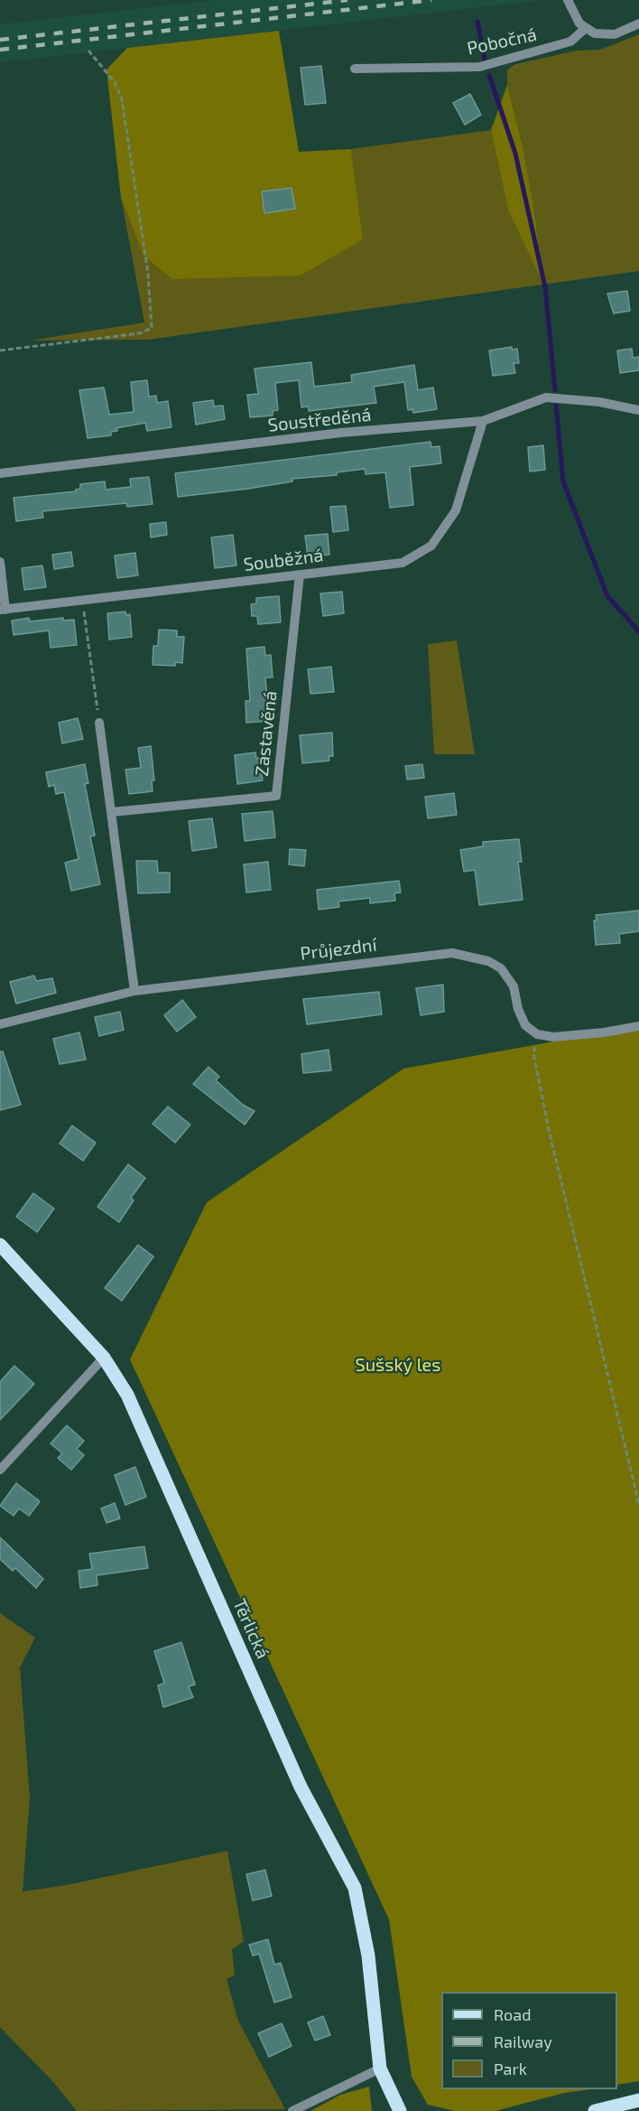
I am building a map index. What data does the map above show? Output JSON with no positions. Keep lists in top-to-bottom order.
{
  "streets": {
    "main road": ["Těrlická"],
    "street": [
      "Pobočná",
      "Soustředěná",
      "Souběžná",
      "Zastavěná",
      "Průjezdní"
    ]
  },
  "crossings": [
    ["Soustředěná", "Souběžná"],
    ["Souběžná", "Zastavěná"]
  ],
  "parks": ["Sušský les"],
  "legend": ["Road", "Railway", "Park"]
}
